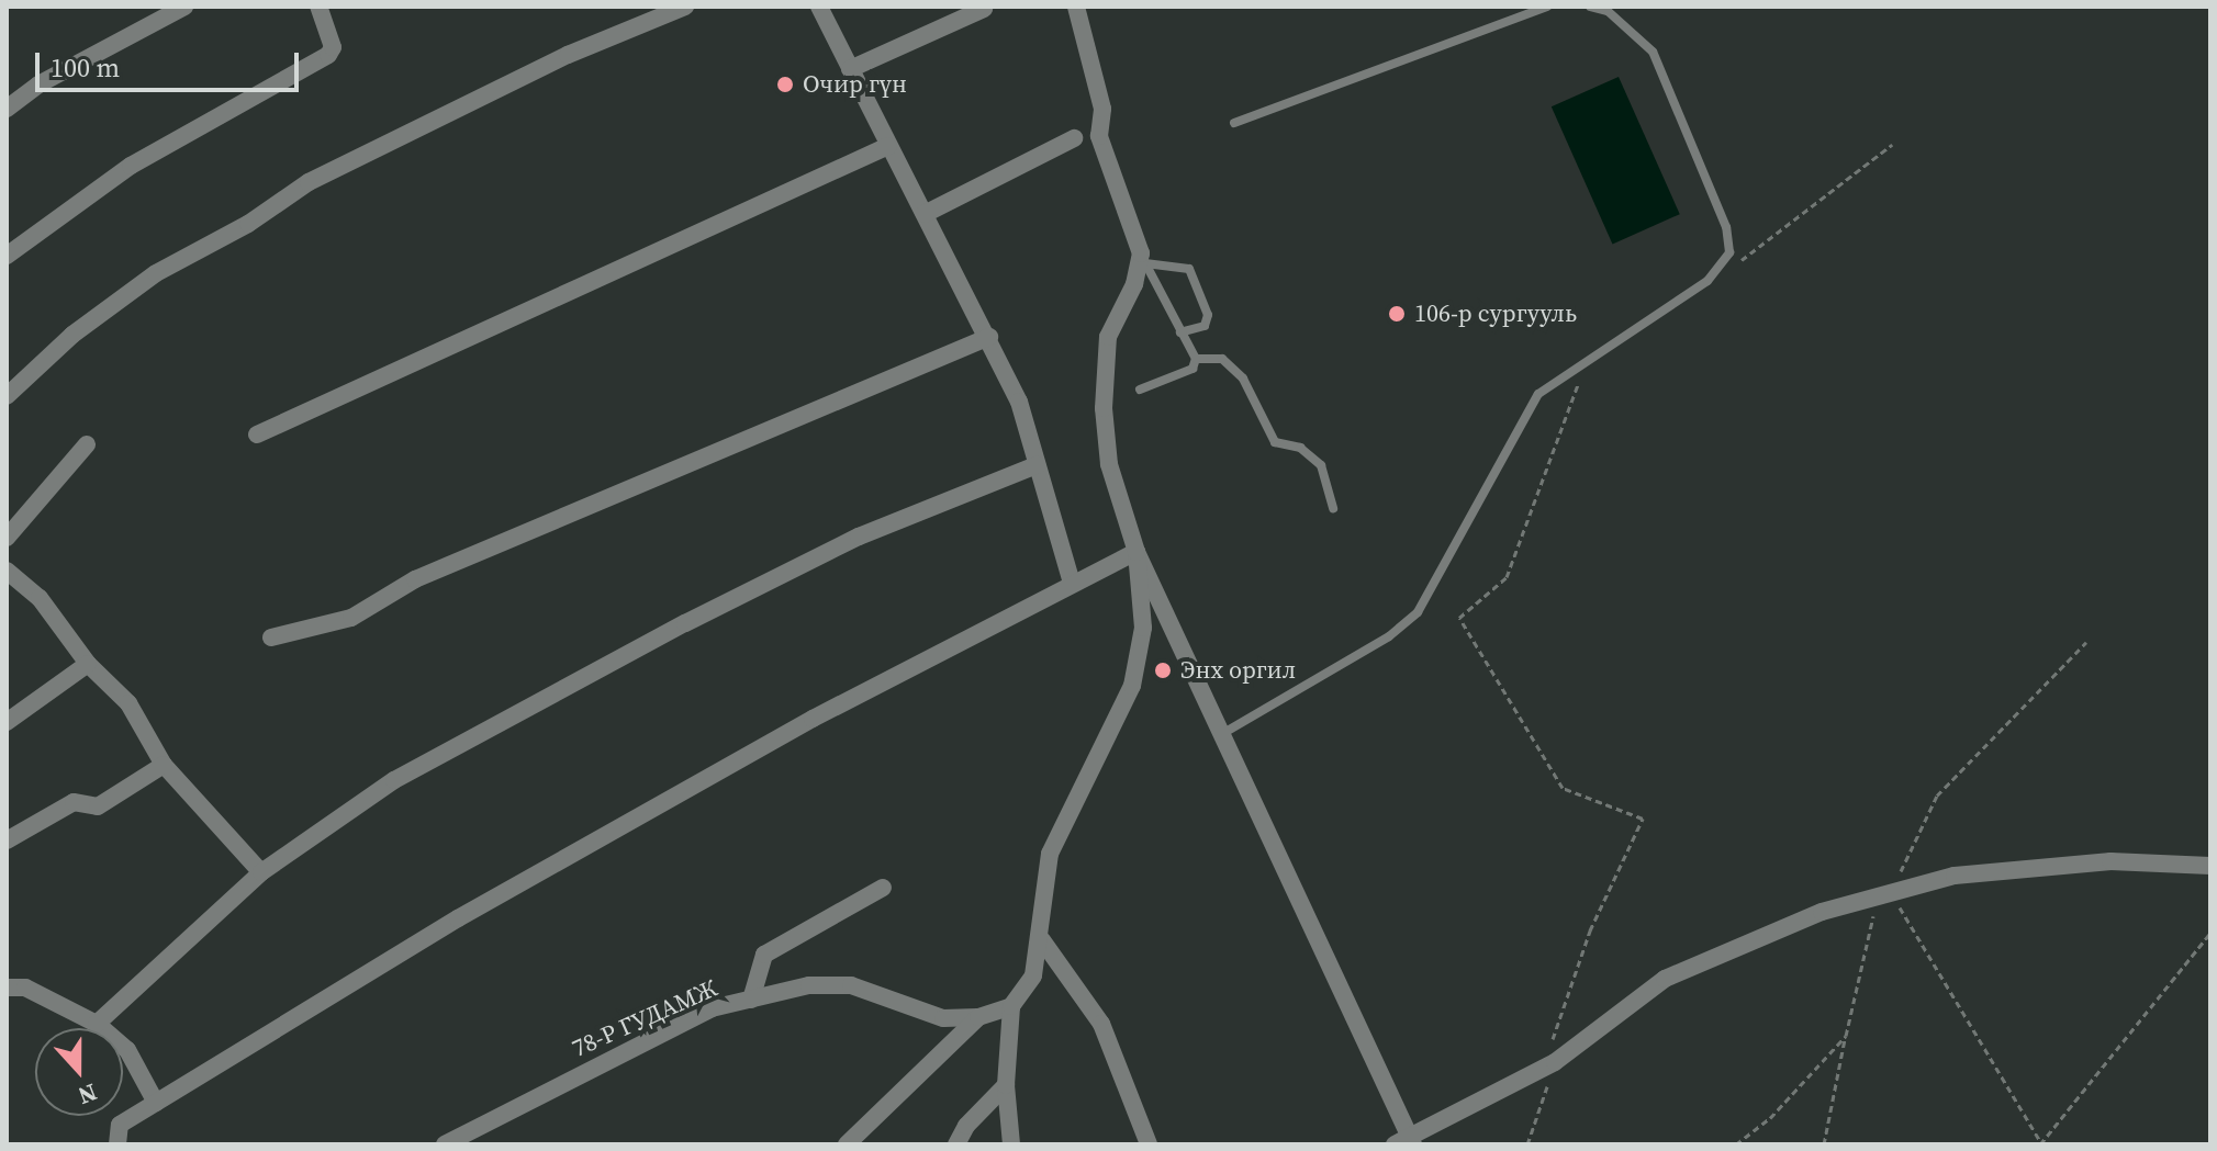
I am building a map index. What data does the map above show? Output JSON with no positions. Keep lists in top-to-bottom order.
{
  "streets": {
    "street": ["78-Р ГУДАМЖ"]
  },
  "places": ["Очир гүн", "106-р сургууль", "Энх оргил"],
  "scale_bar": "100 m",
  "north": "bottom"
}
